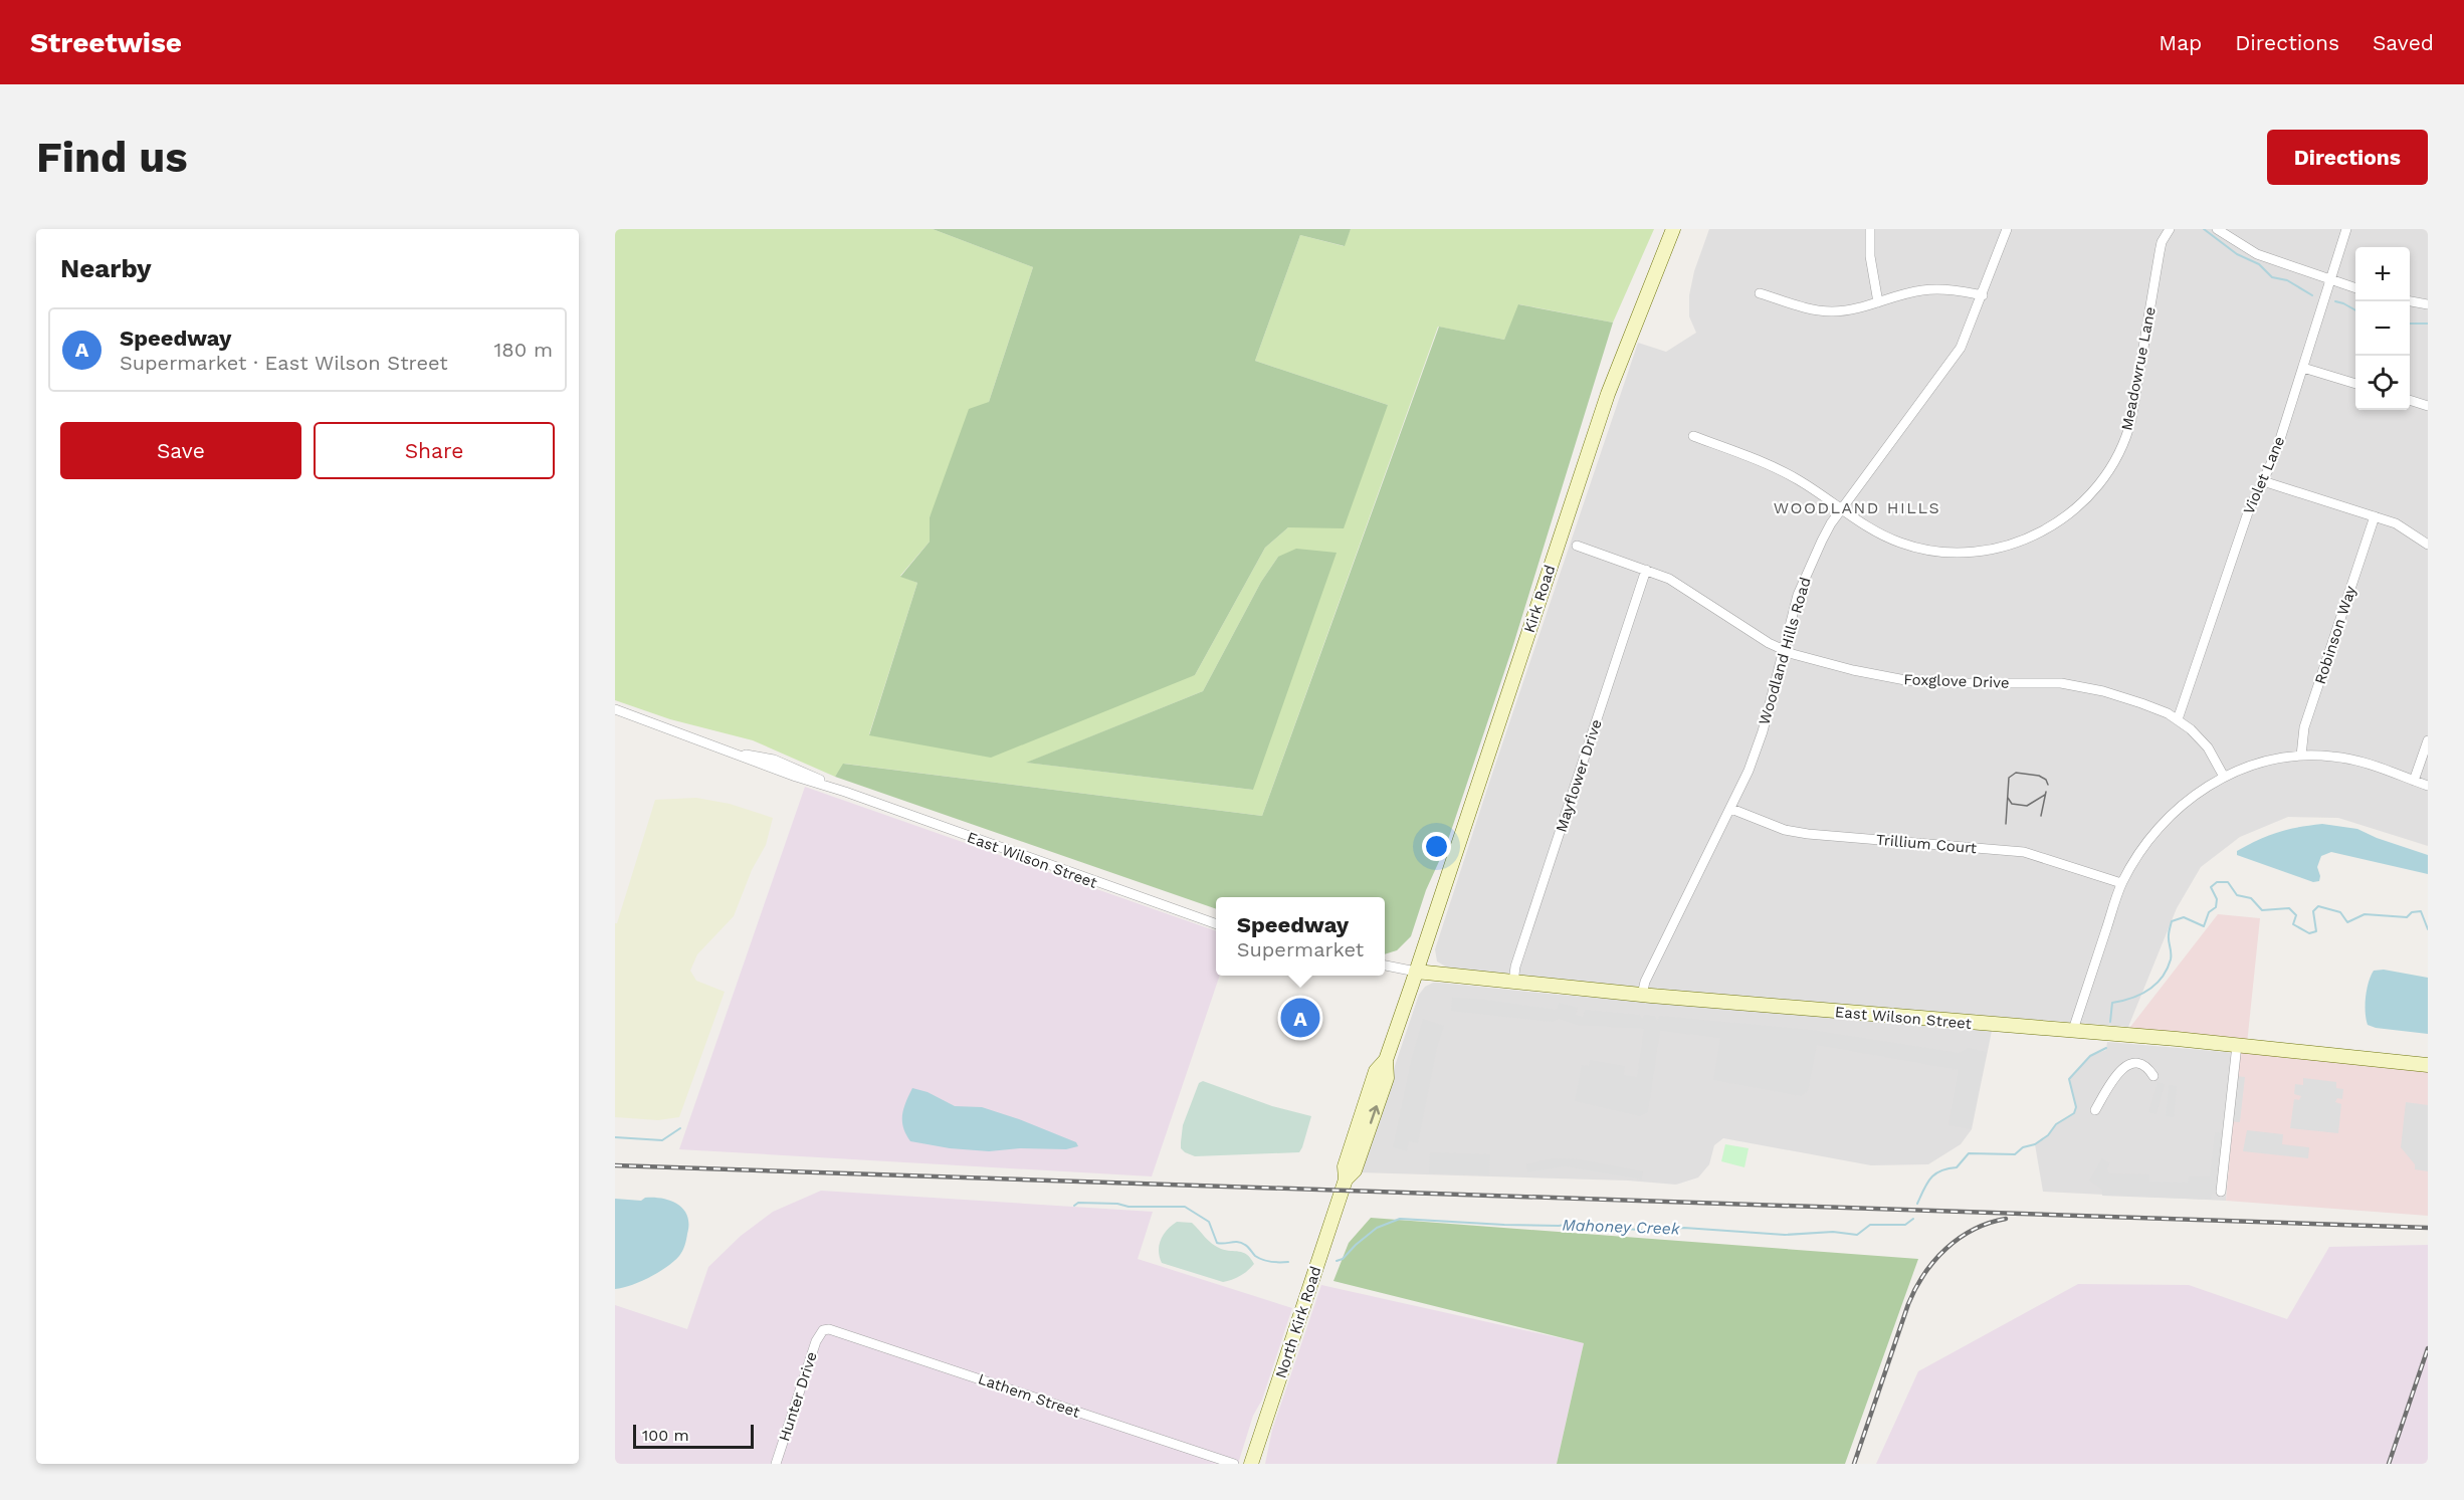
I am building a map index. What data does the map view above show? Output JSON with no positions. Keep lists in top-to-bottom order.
{
  "streets": {
    "street": [
      "Meadowrue Lane",
      "Violet Lane",
      "Kirk Road",
      "Robinson Way",
      "Woodland Hills Road",
      "Foxglove Drive",
      "Mayflower Drive",
      "Trillium Court",
      "East Wilson Street",
      "North Kirk Road",
      "Lathem Street",
      "Hunter Drive"
    ]
  },
  "crossings": [
    ["Meadowrue Lane", "Woodland Hills Road"],
    ["Violet Lane", "Foxglove Drive"],
    ["Kirk Road", "East Wilson Street"],
    ["Kirk Road", "North Kirk Road"],
    ["Woodland Hills Road", "Foxglove Drive"],
    ["Woodland Hills Road", "Trillium Court"],
    ["Woodland Hills Road", "East Wilson Street"],
    ["Foxglove Drive", "Mayflower Drive"],
    ["Mayflower Drive", "East Wilson Street"],
    ["East Wilson Street", "North Kirk Road"],
    ["Lathem Street", "Hunter Drive"]
  ],
  "districts": ["WOODLAND HILLS"],
  "water": ["Mahoney Creek"],
  "scale_bar": "100 m",
  "page": {
    "header": "Streetwise",
    "nav": ["Map", "Directions", "Saved"],
    "buttons": [
      "Directions",
      ["Save", "Share"]
    ],
    "title": "Find us",
    "heading": "Nearby",
    "map_buttons": ["+", "−"],
    "list": [
      {
        "mark": "A",
        "name": "Speedway",
        "note": "Supermarket · East Wilson Street",
        "value": "180 m"
      }
    ],
    "popup": ["Speedway", "Supermarket"],
    "pins": "A",
    "scale": "100 m"
  }
}
